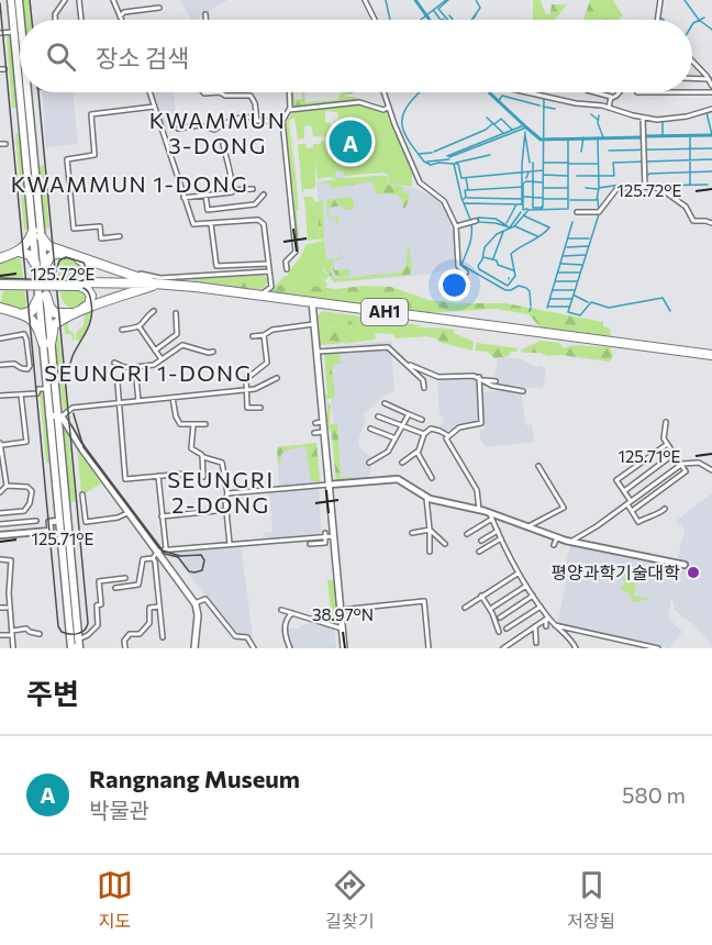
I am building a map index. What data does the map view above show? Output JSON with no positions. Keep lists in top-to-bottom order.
{
  "streets": {
    "highway": ["AH1"]
  },
  "districts": [
    "KWAMMUN 3-DONG",
    "KWAMMUN 1-DONG",
    "SEUNGRI 1-DONG",
    "SEUNGRI 2-DONG"
  ],
  "places": ["평양과학기술대학"],
  "page": {
    "search": "장소 검색",
    "pins": "A",
    "heading": "주변",
    "list": [
      {
        "mark": "A",
        "name": "Rangnang Museum",
        "note": "박물관",
        "value": "580 m"
      }
    ],
    "nav": ["지도", "길찾기", "저장됨"]
  },
  "coordinates": ["125.72°E", "125.71°E", "38.97°N"]
}
